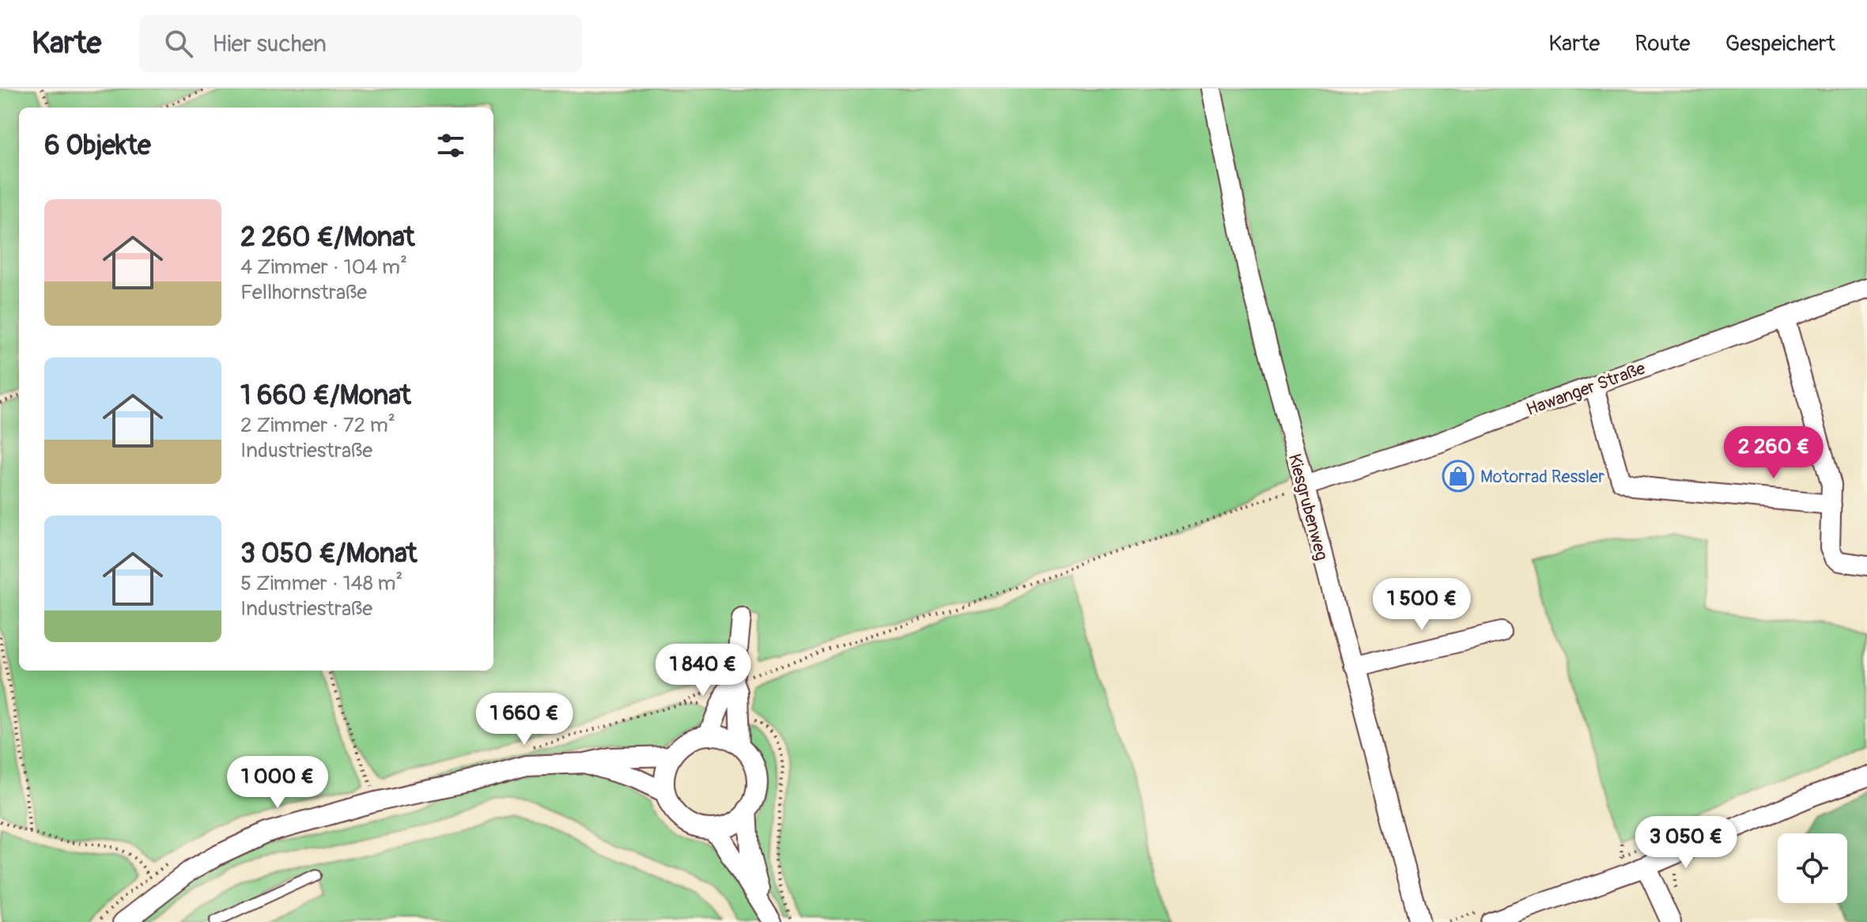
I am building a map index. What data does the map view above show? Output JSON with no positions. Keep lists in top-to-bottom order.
{
  "streets": {
    "street": ["Hawanger Straße", "Kiesgrubenweg"]
  },
  "crossings": [
    ["Hawanger Straße", "Kiesgrubenweg"]
  ],
  "places": {
    "shop": ["Motorrad Ressler"]
  },
  "page": {
    "header": "Karte",
    "search": "Hier suchen",
    "nav": ["Karte", "Route", "Gespeichert"],
    "heading": "6 Objekte",
    "list": [
      {
        "name": "2 260 €/Monat",
        "note": "4 Zimmer · 104 m² · Fellhornstraße"
      },
      {
        "name": "1 660 €/Monat",
        "note": "2 Zimmer · 72 m² · Industriestraße"
      },
      {
        "name": "3 050 €/Monat",
        "note": "5 Zimmer · 148 m² · Industriestraße"
      }
    ],
    "price": [
      "2 260 €",
      "1 500 €",
      "1 840 €",
      "1 660 €",
      "1 000 €",
      "3 050 €"
    ]
  }
}
